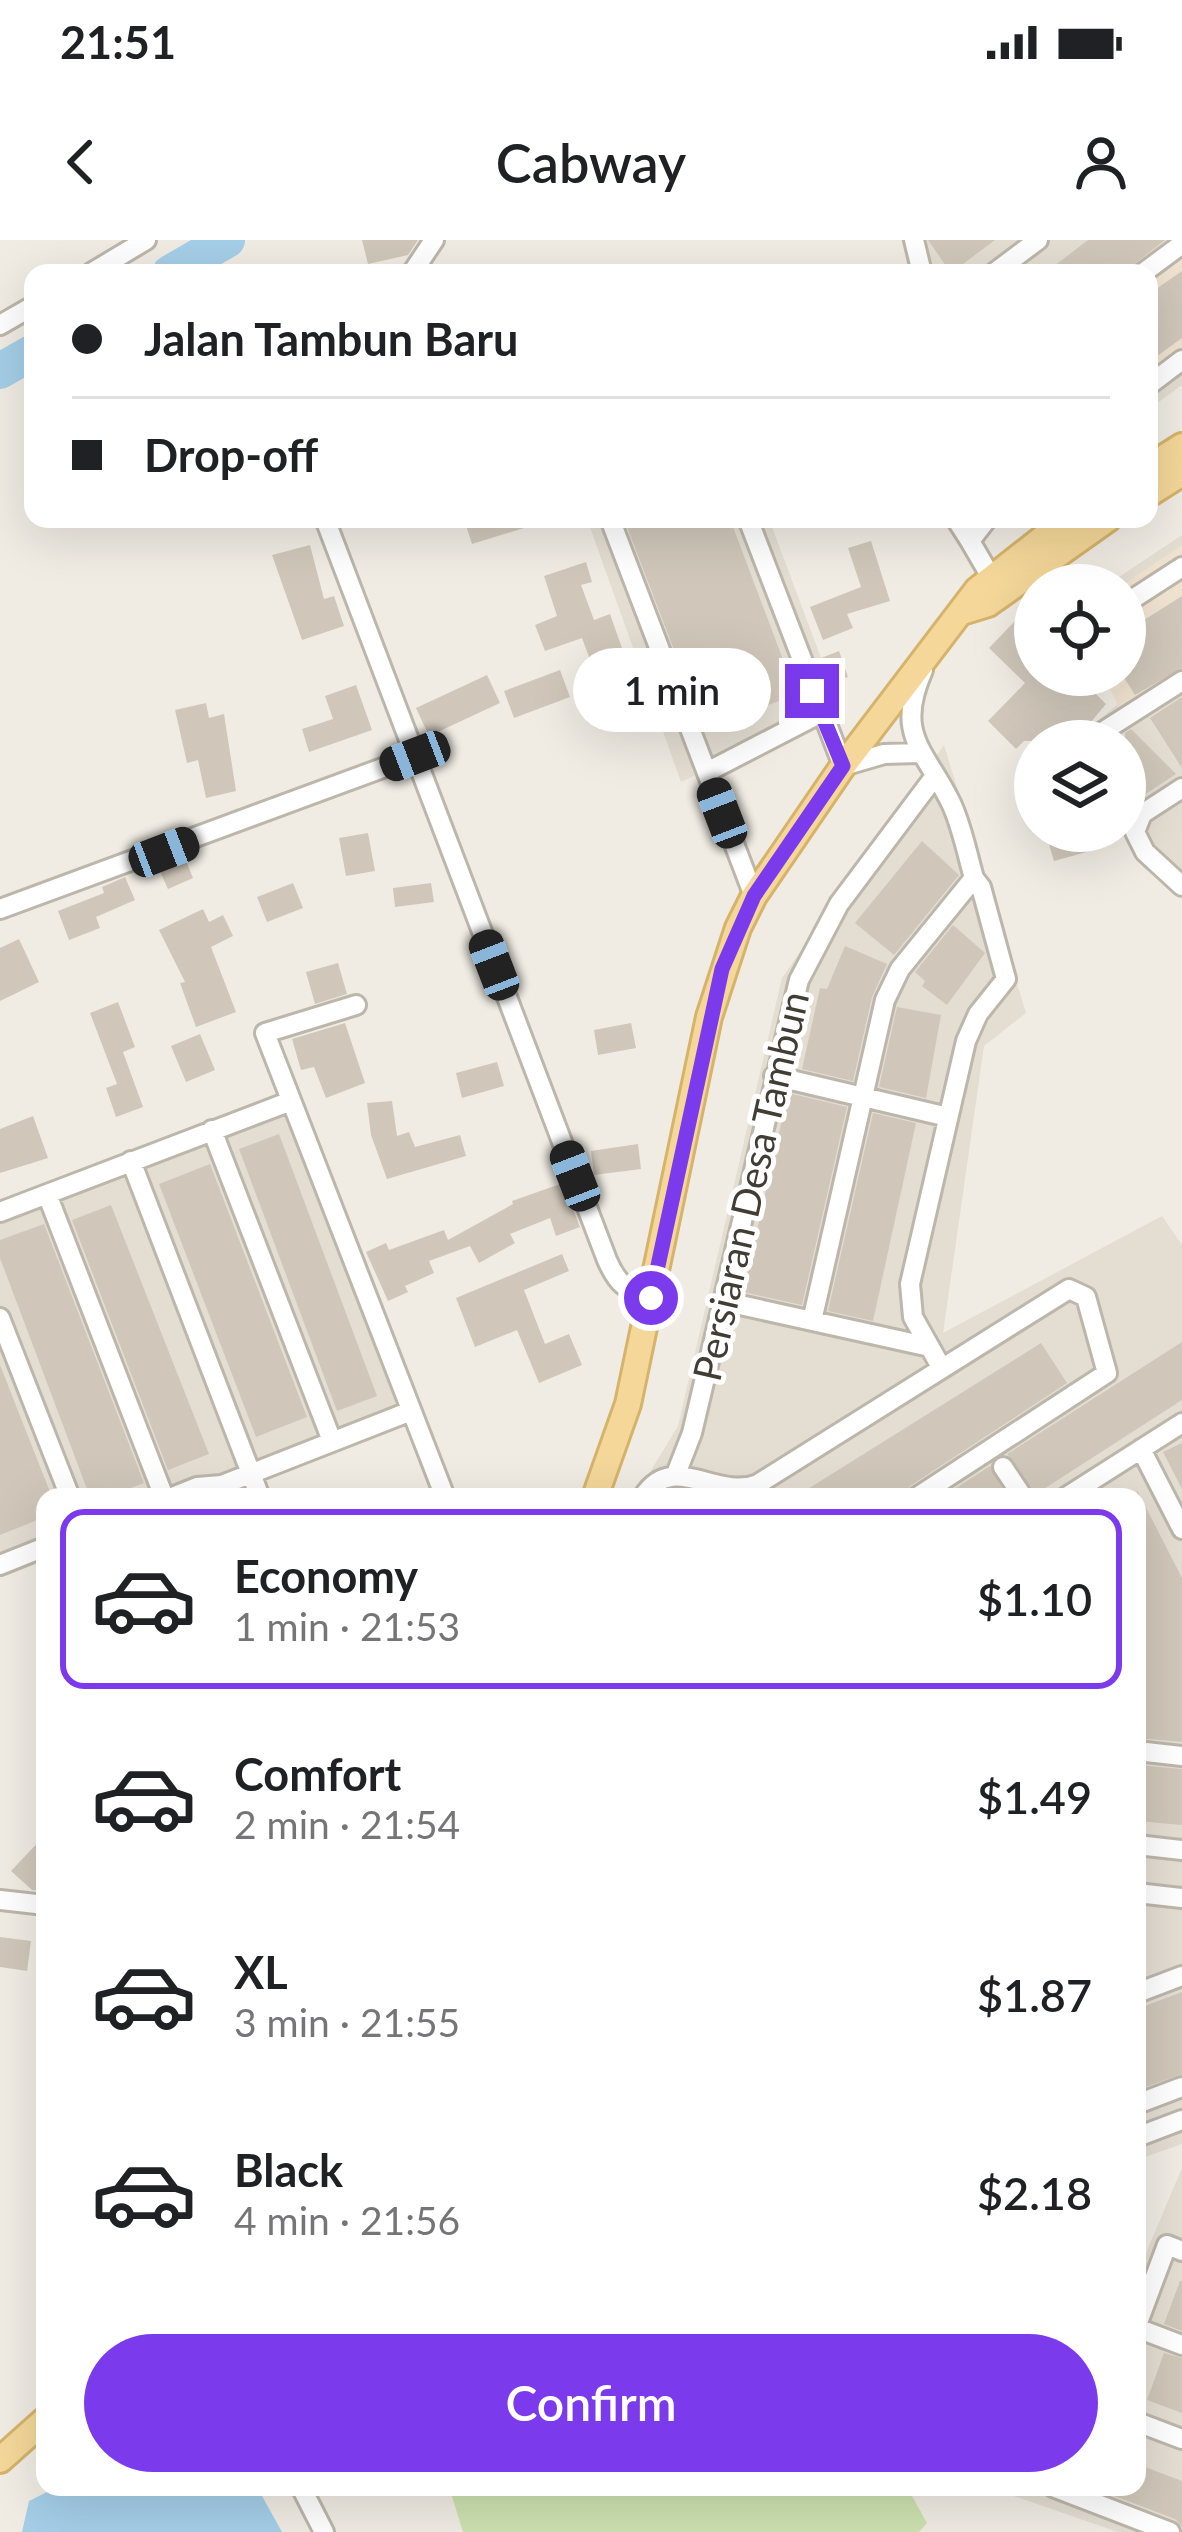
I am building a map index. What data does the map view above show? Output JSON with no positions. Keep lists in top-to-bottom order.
{
  "streets": {
    "street": ["Persiaran Desa Tambun"]
  },
  "page": {
    "status": "21:51",
    "header": "Cabway",
    "banner": ["Jalan Tambun Baru", "Drop-off"],
    "bubble": "1 min",
    "list": [
      {
        "name": "Economy",
        "note": "1 min · 21:53",
        "value": "$1.10"
      },
      {
        "name": "Comfort",
        "note": "2 min · 21:54",
        "value": "$1.49"
      },
      {
        "name": "XL",
        "note": "3 min · 21:55",
        "value": "$1.87"
      },
      {
        "name": "Black",
        "note": "4 min · 21:56",
        "value": "$2.18"
      }
    ],
    "buttons": "Confirm"
  }
}
